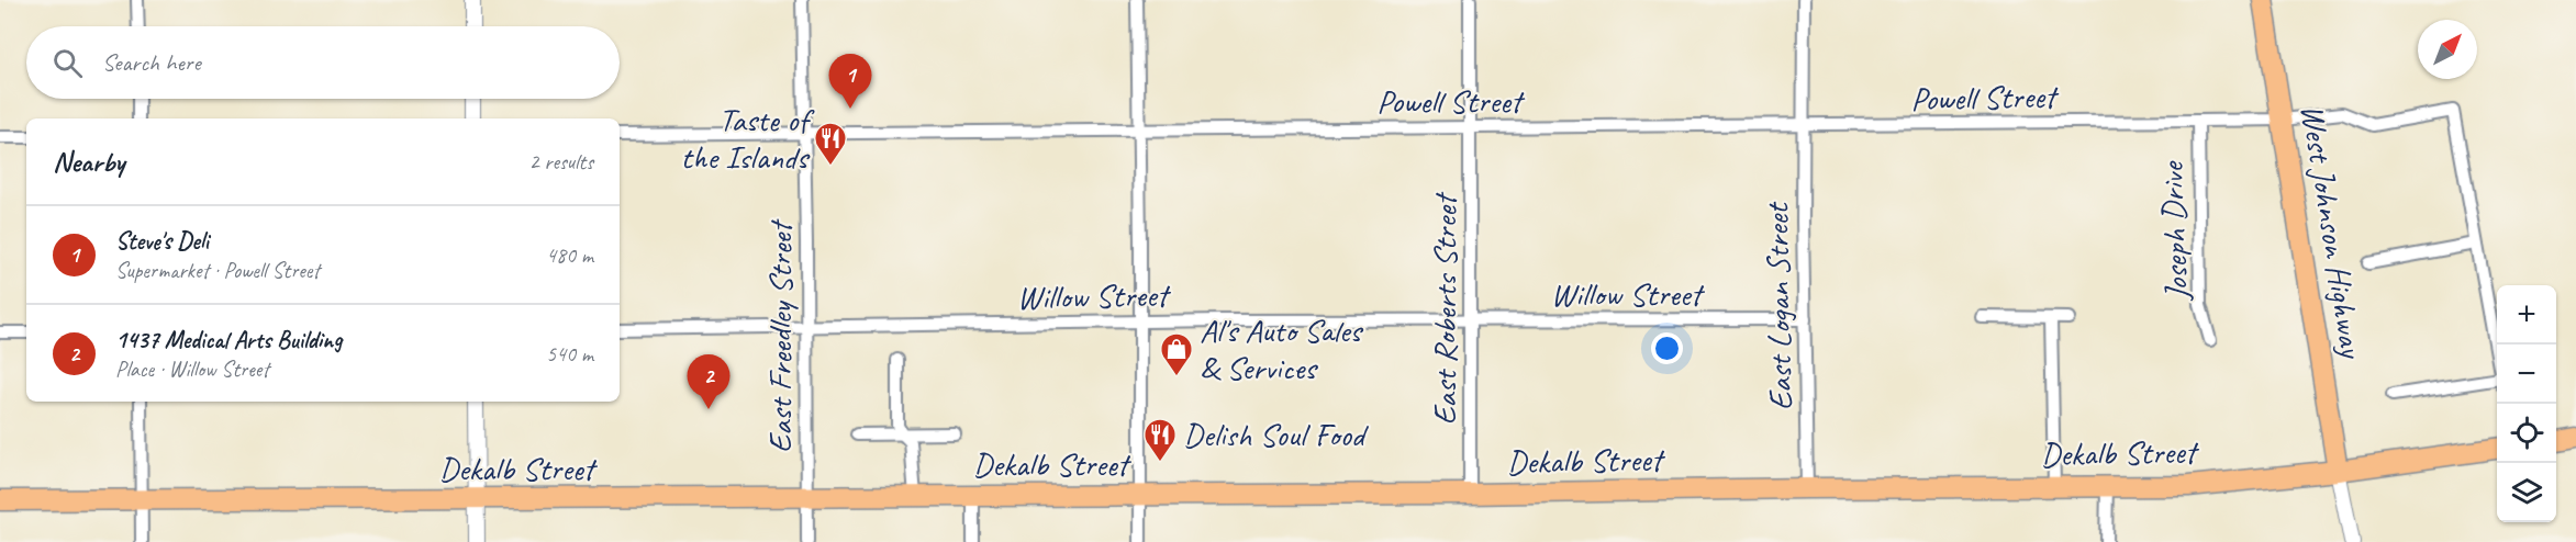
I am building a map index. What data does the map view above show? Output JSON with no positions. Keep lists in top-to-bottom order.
{
  "streets": {
    "highway": ["West Johnson Highway", "Dekalb Street"],
    "street": [
      "Powell Street",
      "Joseph Drive",
      "Willow Street",
      "East Logan Street",
      "East Roberts Street",
      "East Freedley Street"
    ]
  },
  "crossings": [
    ["Powell Street", "West Johnson Highway"],
    ["Powell Street", "Joseph Drive"],
    ["Powell Street", "East Logan Street"],
    ["Powell Street", "East Roberts Street"],
    ["Powell Street", "East Freedley Street"],
    ["West Johnson Highway", "Dekalb Street"],
    ["Willow Street", "East Logan Street"],
    ["Willow Street", "East Roberts Street"],
    ["Willow Street", "East Freedley Street"],
    ["East Logan Street", "Dekalb Street"],
    ["East Roberts Street", "Dekalb Street"],
    ["East Freedley Street", "Dekalb Street"]
  ],
  "places": {
    "restaurant": ["Taste of the Islands", "Delish Soul Food"],
    "shop": ["Al's Auto Sales & Services"]
  },
  "north": "top right",
  "page": {
    "search": "Search here",
    "pins": ["1", "2"],
    "heading": ["Nearby", "2 results"],
    "list": [
      {
        "mark": "1",
        "name": "Steve's Deli",
        "note": "Supermarket · Powell Street",
        "value": "480 m"
      },
      {
        "mark": "2",
        "name": "1437 Medical Arts Building",
        "note": "Place · Willow Street",
        "value": "540 m"
      }
    ],
    "map_buttons": ["+", "−"]
  }
}
